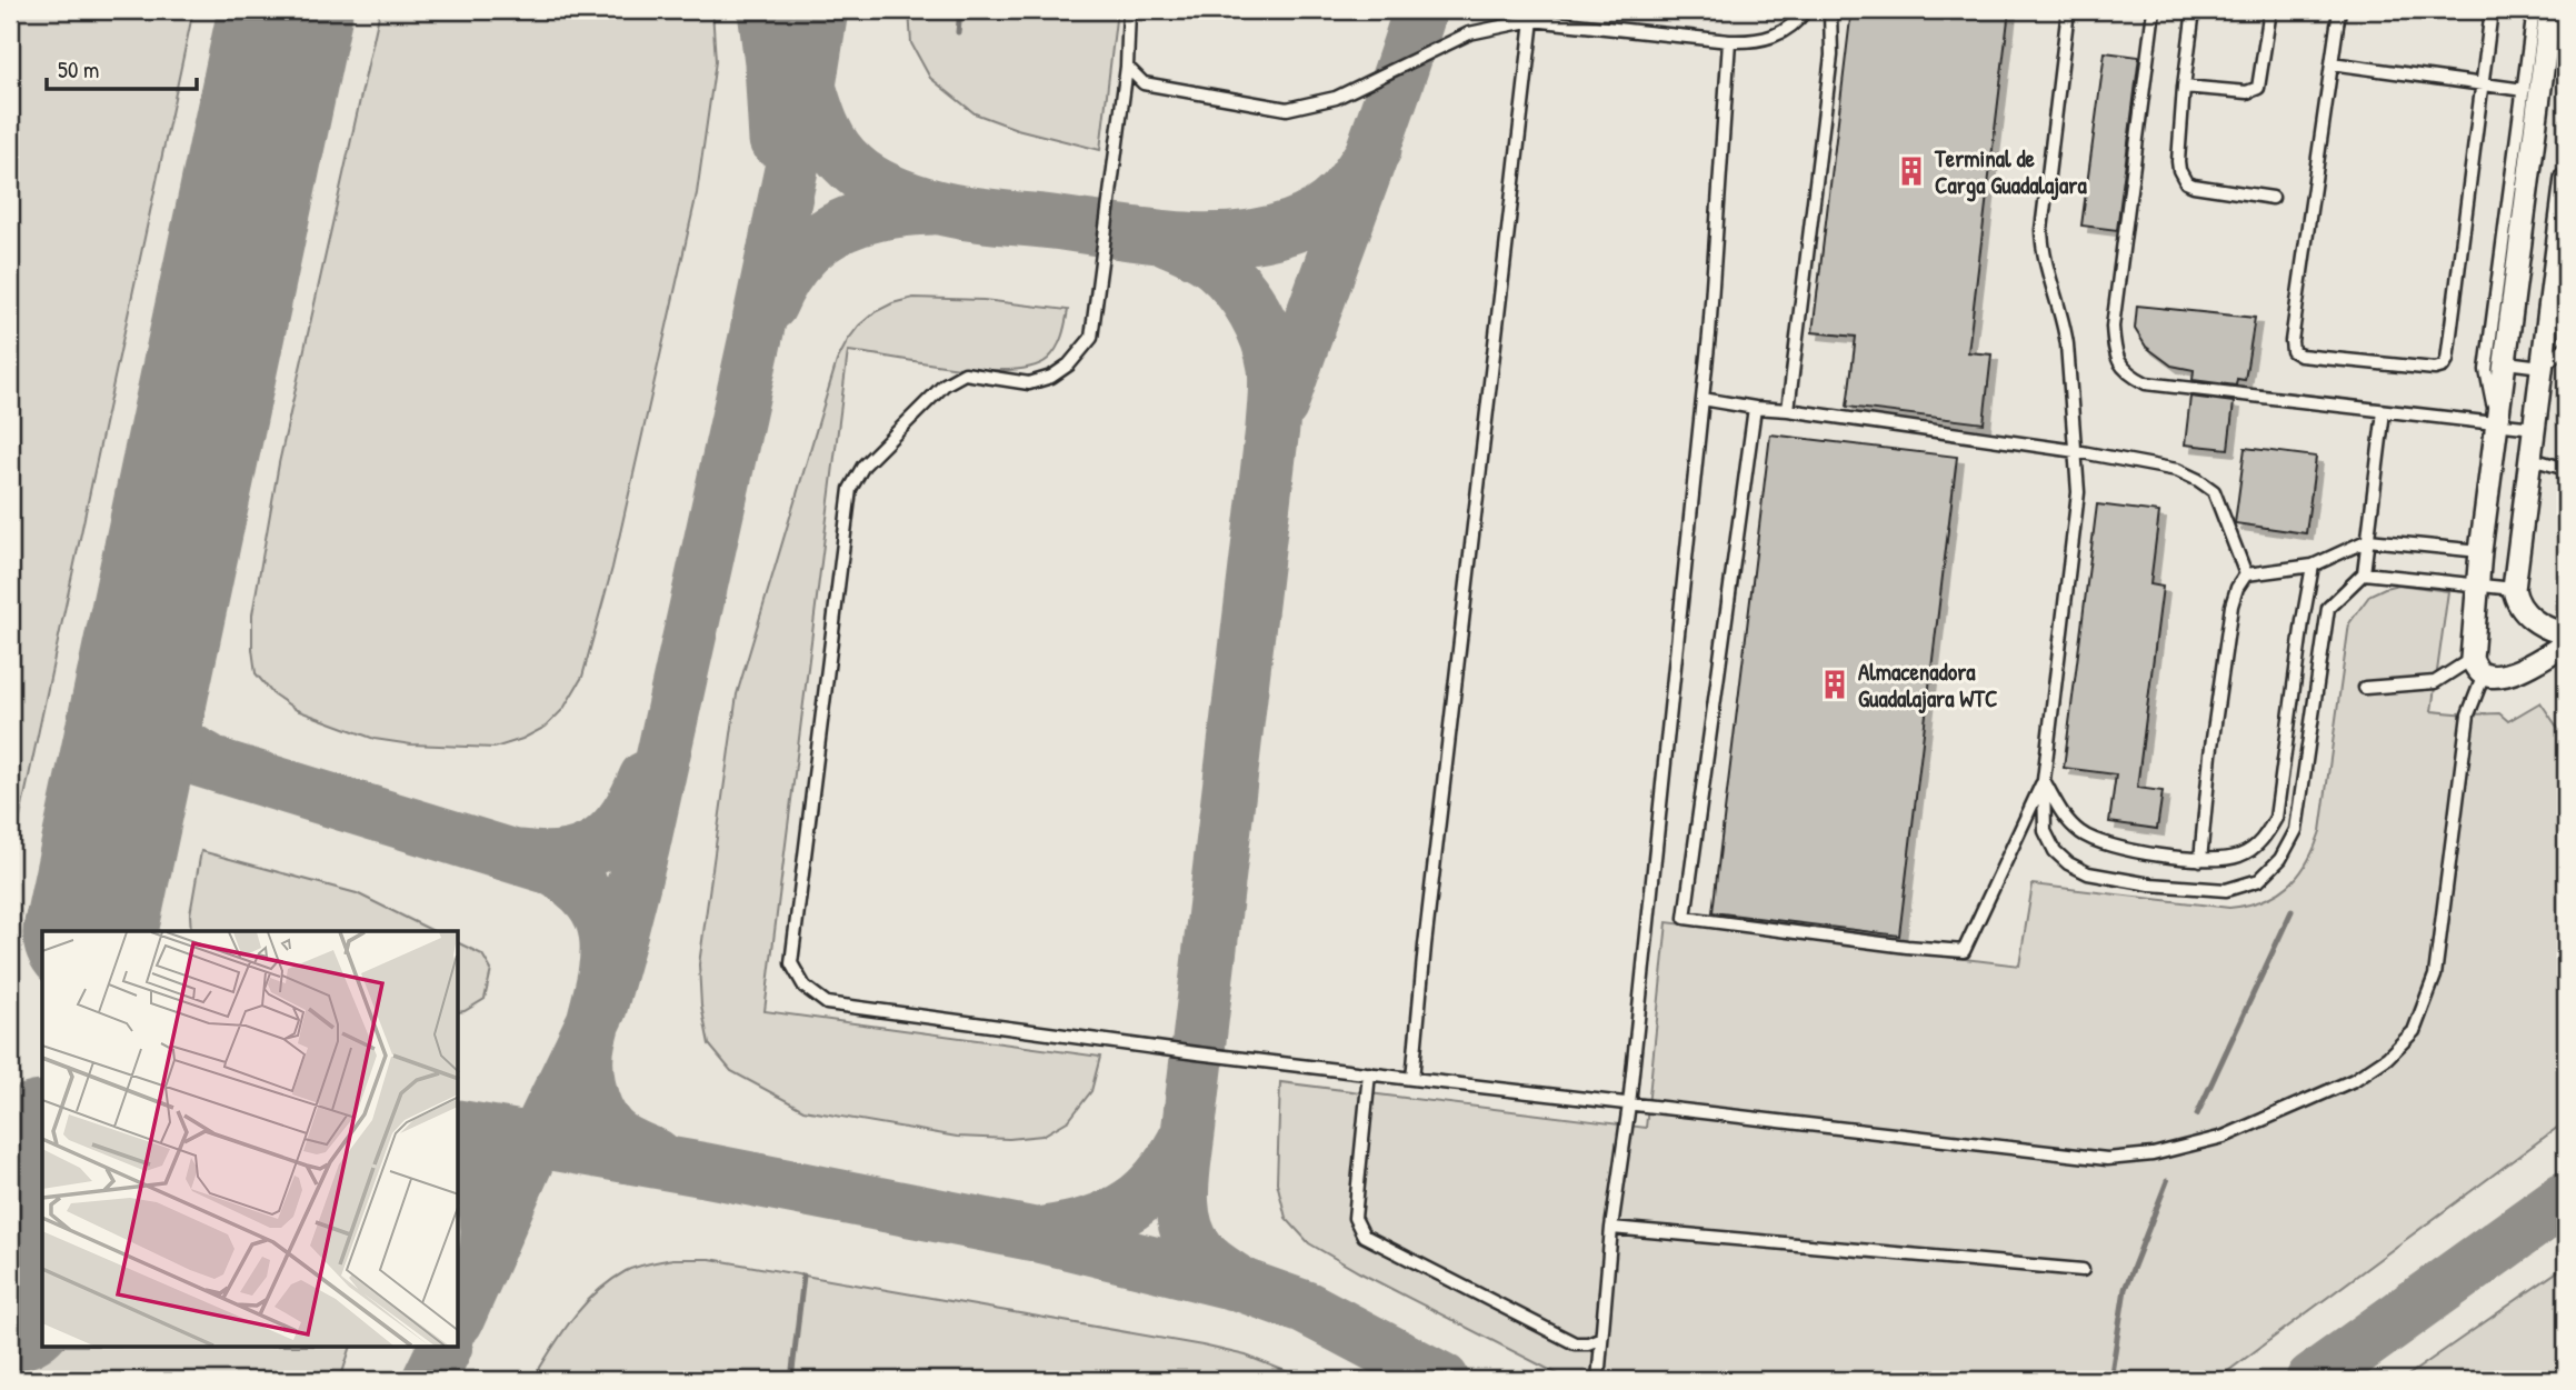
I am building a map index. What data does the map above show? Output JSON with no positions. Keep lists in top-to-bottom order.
{
  "places": {
    "building": ["Terminal de Carga Guadalajara", "Almacenadora Guadalajara WTC"]
  },
  "scale_bar": "50 m"
}
